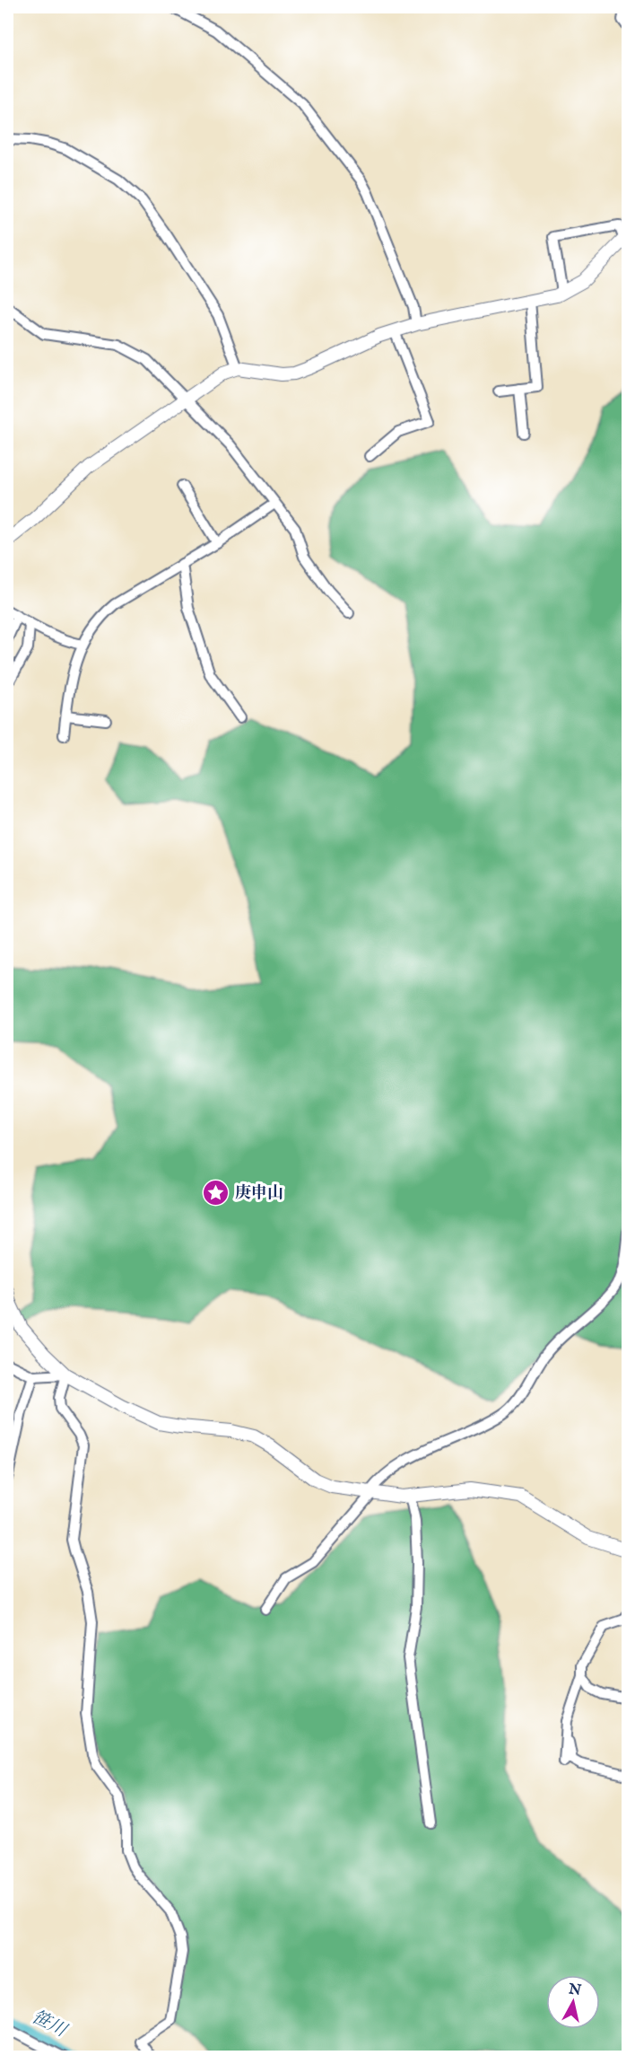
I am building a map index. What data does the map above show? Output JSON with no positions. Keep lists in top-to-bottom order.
{
  "water": ["笹川"],
  "places": {
    "place": ["庚申山"]
  },
  "north": "top"
}
